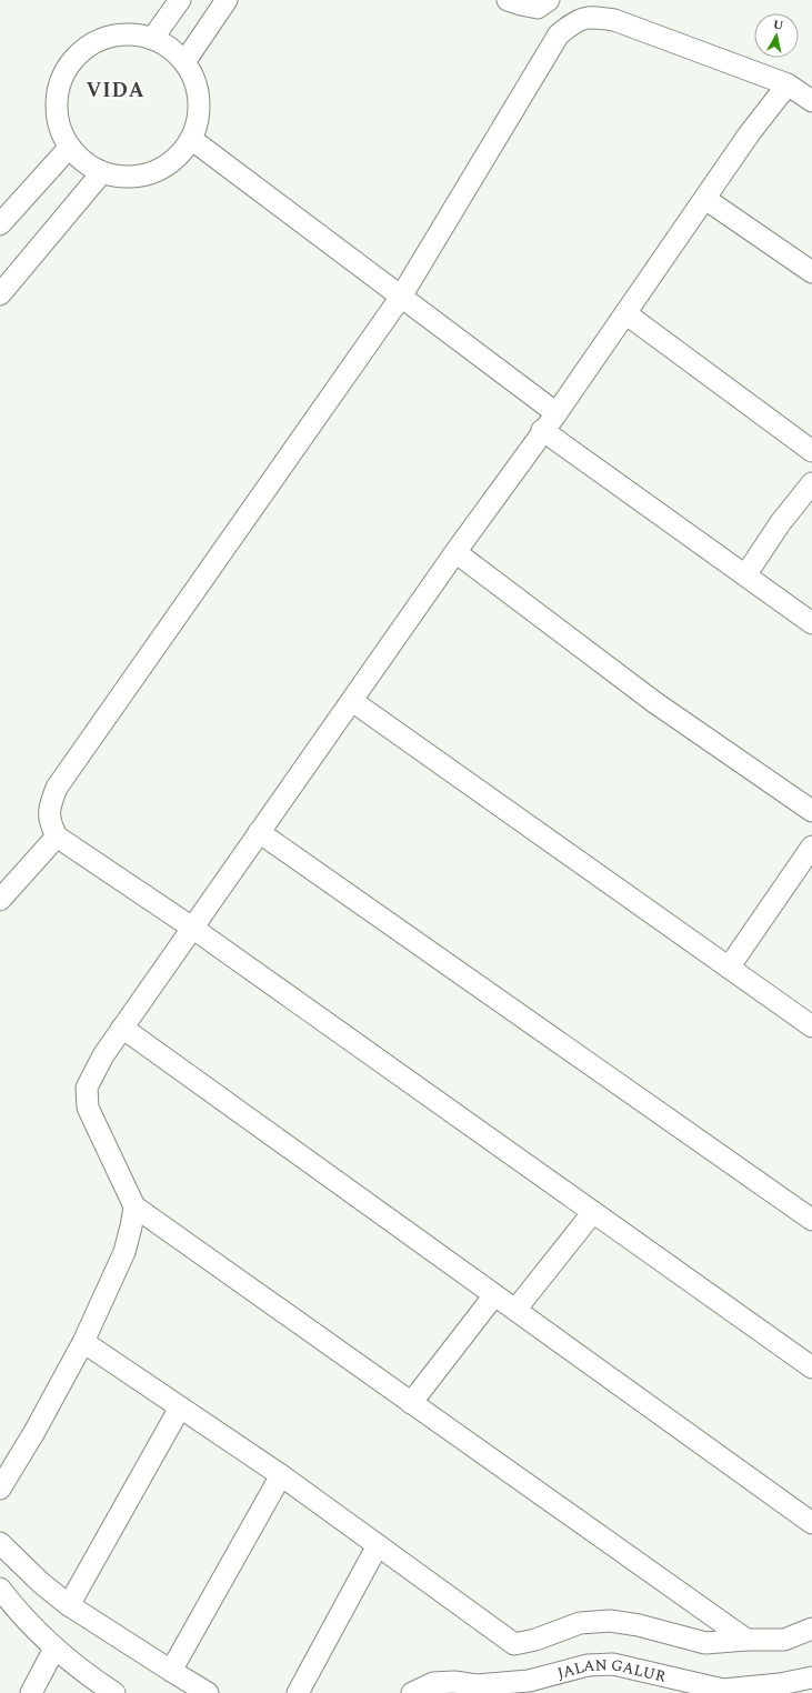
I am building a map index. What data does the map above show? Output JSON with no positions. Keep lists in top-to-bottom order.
{
  "streets": {
    "street": ["JALAN GALUR"]
  },
  "districts": ["VIDA"],
  "north": "top"
}
